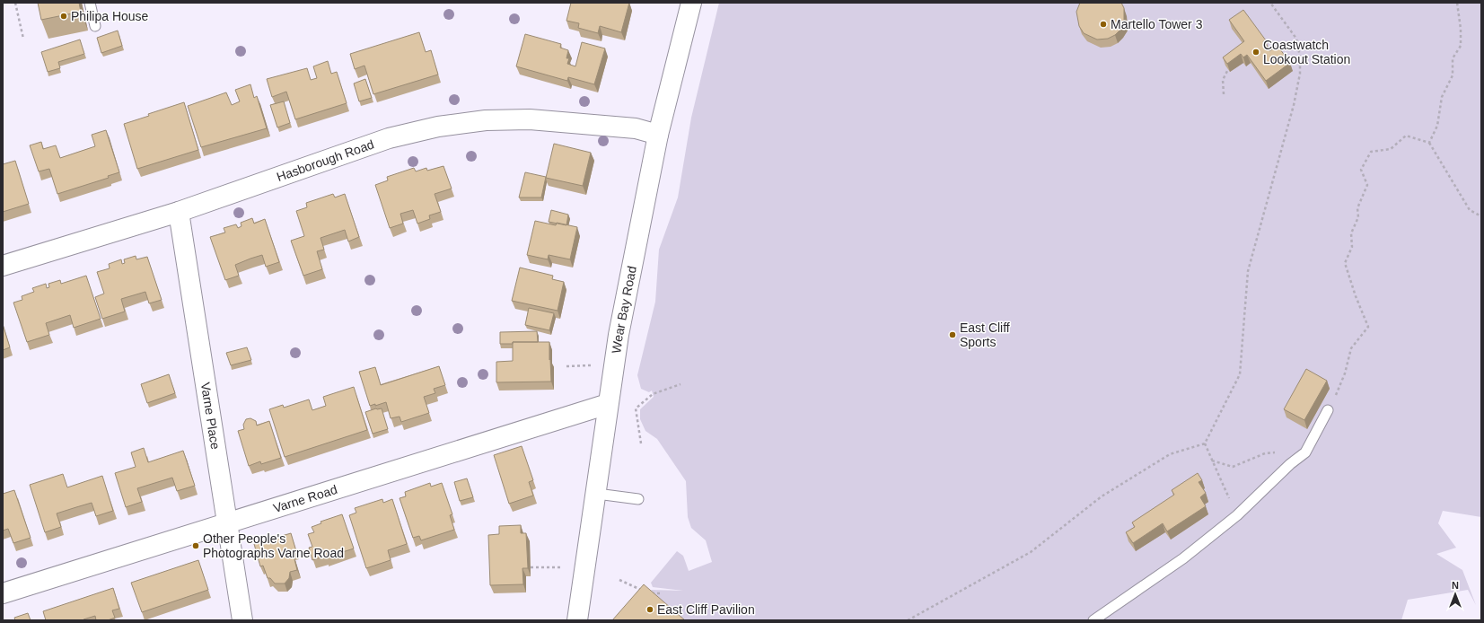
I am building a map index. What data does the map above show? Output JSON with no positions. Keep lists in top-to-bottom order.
{
  "streets": {
    "street": [
      "Hasborough Road",
      "Wear Bay Road",
      "Varne Place",
      "Varne Road"
    ]
  },
  "crossings": [
    ["Hasborough Road", "Wear Bay Road"],
    ["Hasborough Road", "Varne Place"],
    ["Wear Bay Road", "Varne Road"],
    ["Varne Place", "Varne Road"]
  ],
  "places": [
    "Philipa House",
    "Martello Tower 3",
    "Coastwatch Lookout Station",
    "East Cliff Sports",
    "Other People's Photographs Varne Road",
    "East Cliff Pavilion"
  ],
  "north": "top"
}
